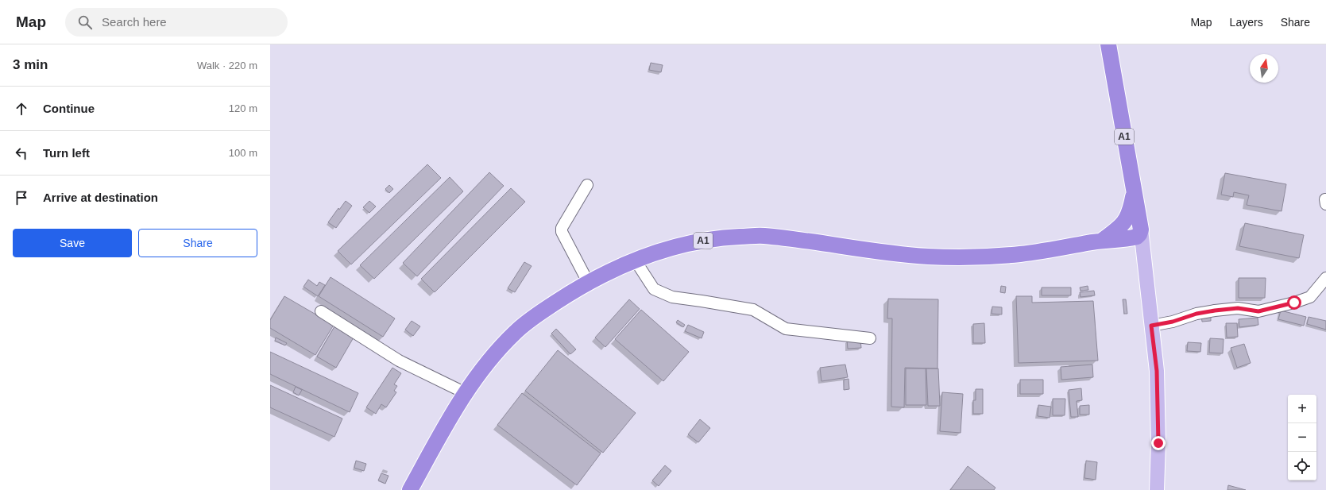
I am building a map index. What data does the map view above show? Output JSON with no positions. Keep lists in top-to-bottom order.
{
  "streets": {
    "highway": ["A1"]
  },
  "north": "top",
  "page": {
    "header": "Map",
    "search": "Search here",
    "nav": ["Map", "Layers", "Share"],
    "heading": ["3 min", "Walk · 220 m"],
    "list": [
      ["Continue", "120 m"],
      ["Turn left", "100 m"],
      "Arrive at destination"
    ],
    "buttons": ["Save", "Share"],
    "map_buttons": ["+", "−"]
  }
}
